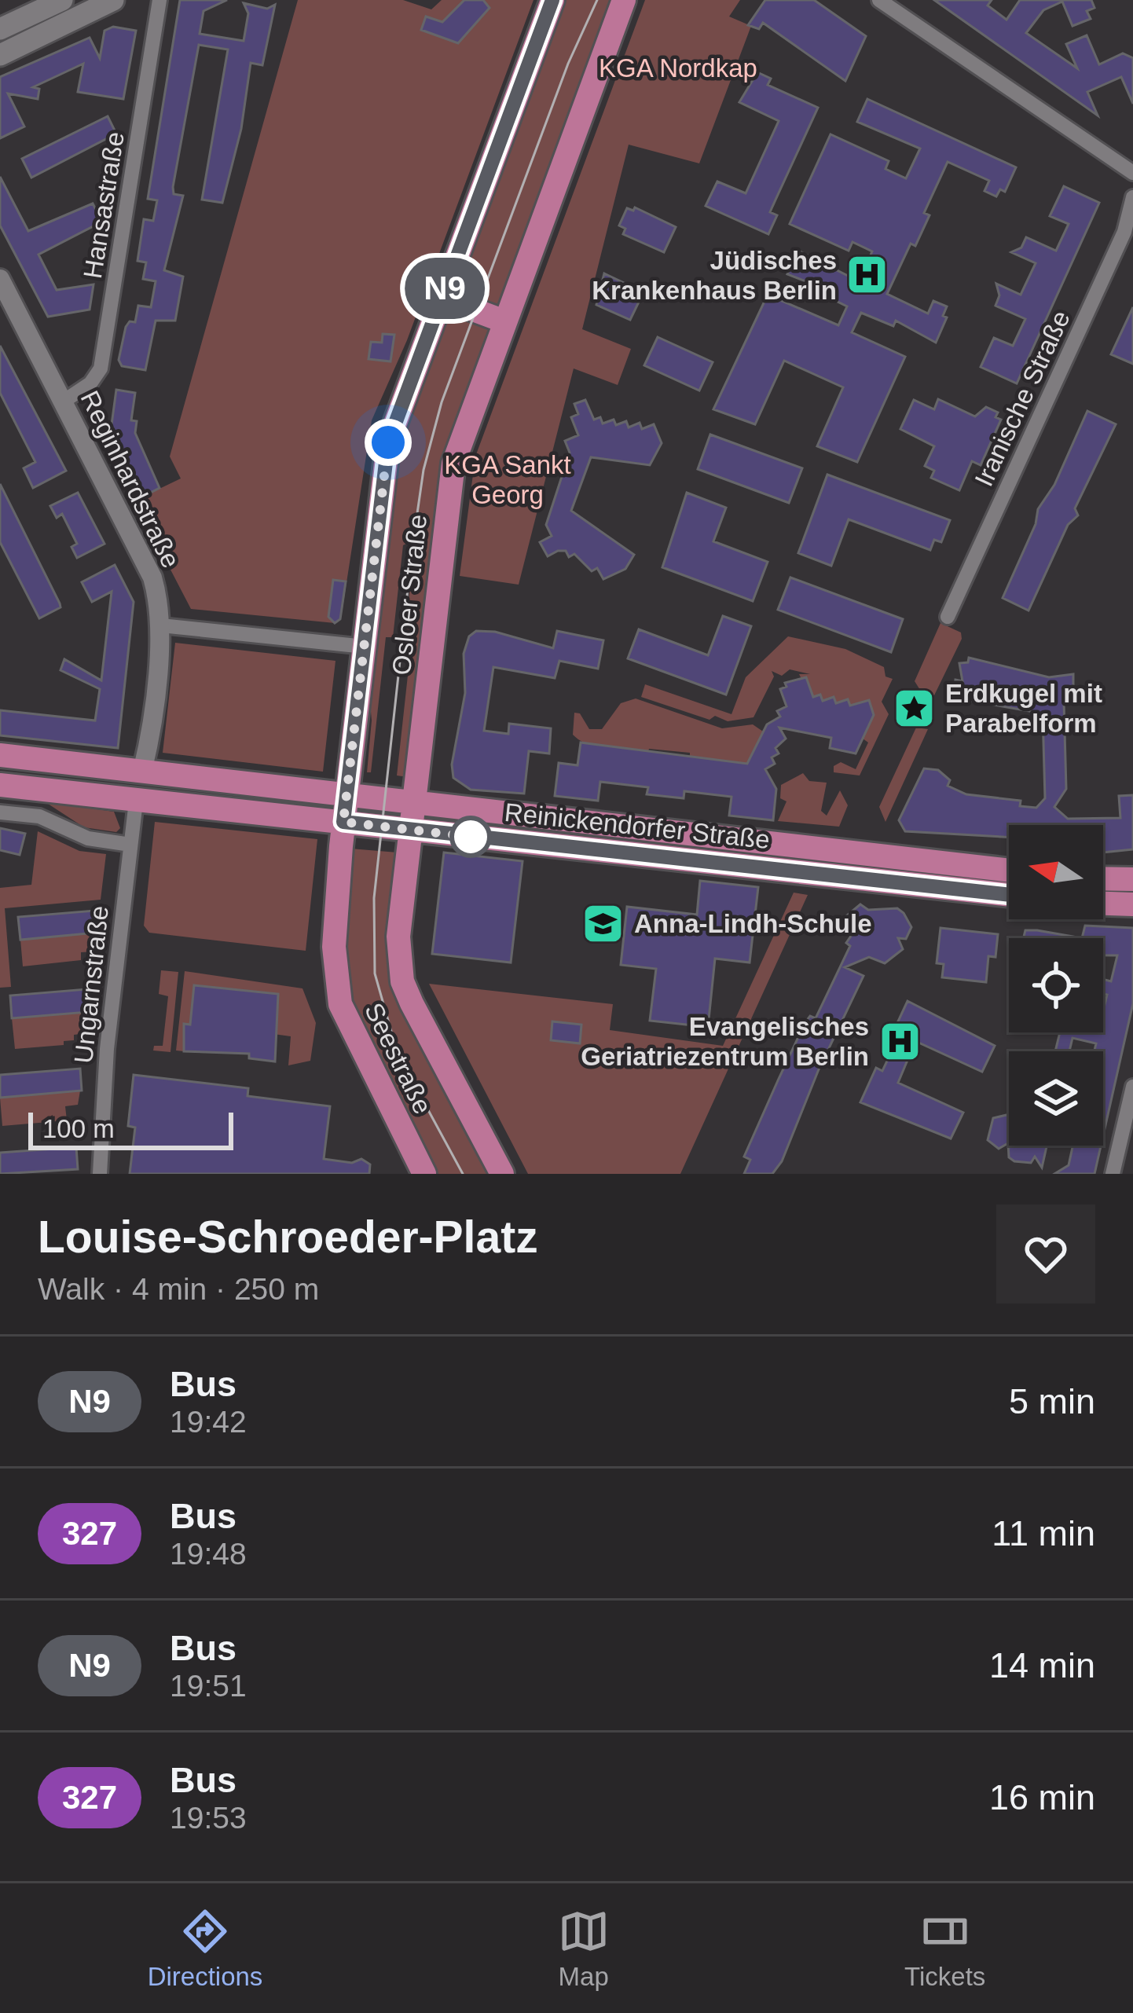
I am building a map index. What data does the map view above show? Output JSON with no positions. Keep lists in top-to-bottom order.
{
  "streets": {
    "main road": ["Osloer Straße", "Reinickendorfer Straße", "Seestraße"],
    "street": [
      "Hansastraße",
      "Iranische Straße",
      "Reginhardstraße",
      "Ungarnstraße"
    ]
  },
  "crossings": [
    ["Hansastraße", "Reginhardstraße"],
    ["Reginhardstraße", "Reinickendorfer Straße"],
    ["Osloer Straße", "Reinickendorfer Straße"],
    ["Osloer Straße", "Seestraße"],
    ["Reinickendorfer Straße", "Ungarnstraße"],
    ["Reinickendorfer Straße", "Seestraße"]
  ],
  "parks": ["KGA Nordkap", "KGA Sankt Georg"],
  "places": {
    "hospital": ["Jüdisches Krankenhaus Berlin", "Evangelisches Geriatriezentrum Berlin"],
    "place": ["Erdkugel mit Parabelform"],
    "school or university": ["Anna-Lindh-Schule"]
  },
  "lines": ["bus line N9"],
  "scale_bar": "100 m",
  "north": "left",
  "page": {
    "on_map": "N9",
    "scale": "100 m",
    "heading": ["Louise-Schroeder-Platz", "Walk · 4 min · 250 m"],
    "list": [
      {
        "mark": "N9",
        "name": "Bus",
        "note": "19:42",
        "value": "5 min"
      },
      {
        "mark": "327",
        "name": "Bus",
        "note": "19:48",
        "value": "11 min"
      },
      {
        "mark": "N9",
        "name": "Bus",
        "note": "19:51",
        "value": "14 min"
      },
      {
        "mark": "327",
        "name": "Bus",
        "note": "19:53",
        "value": "16 min"
      }
    ],
    "tabs": ["Directions", "Map", "Tickets"]
  }
}
